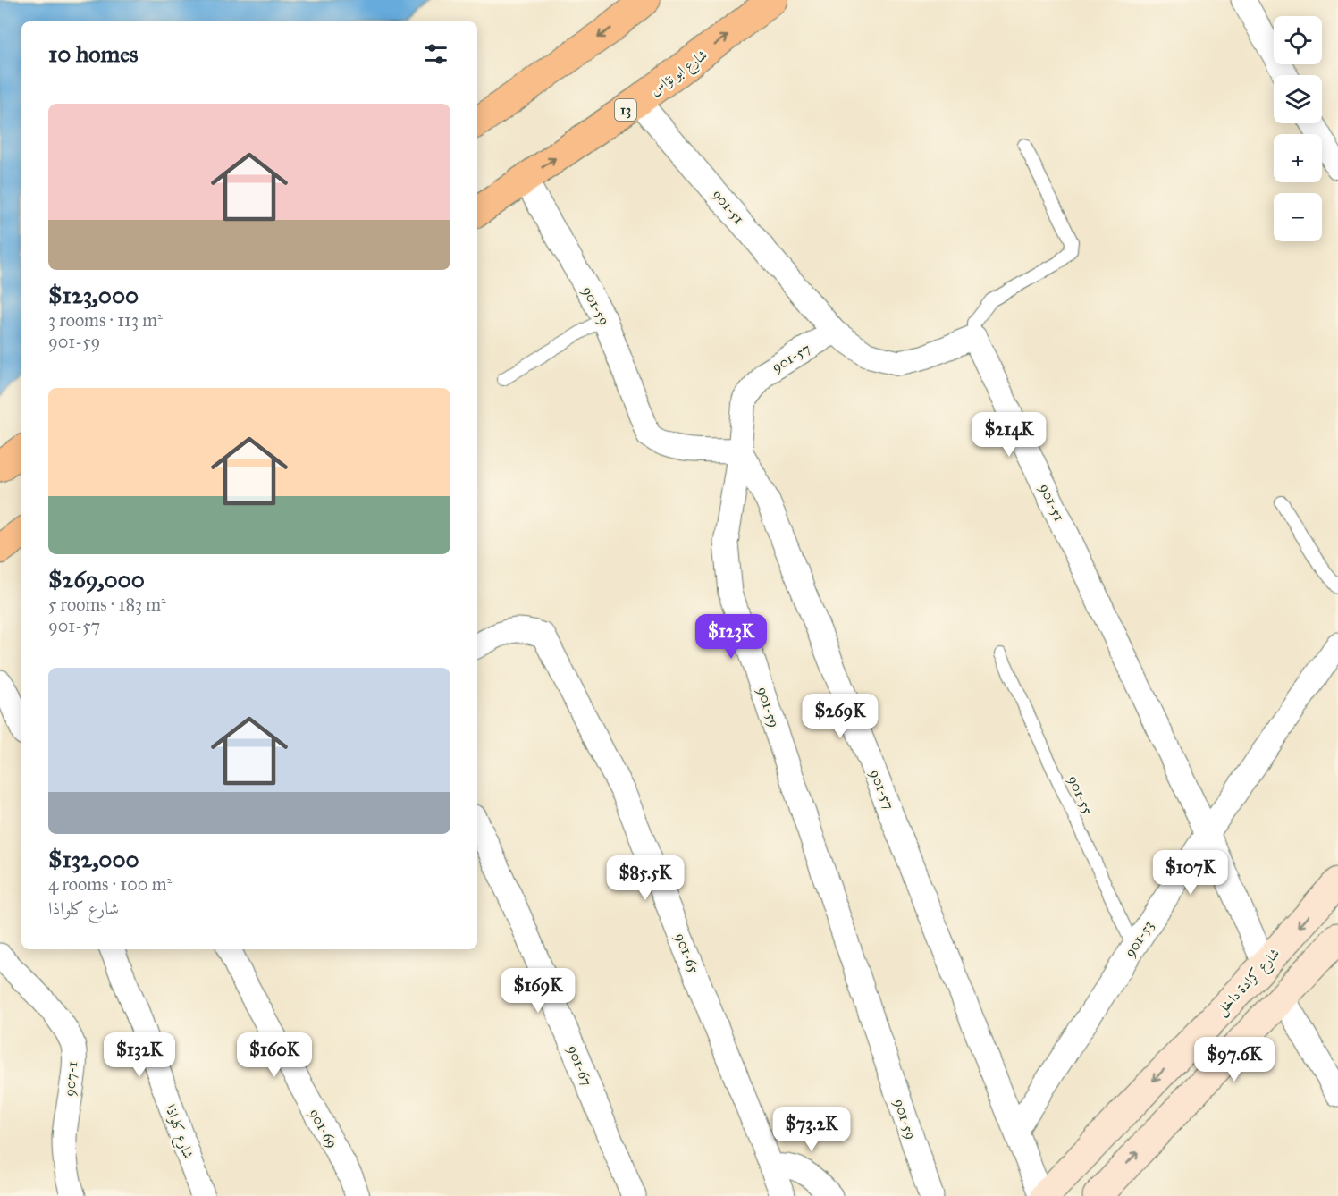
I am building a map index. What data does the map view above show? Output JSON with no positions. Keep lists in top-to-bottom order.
{
  "streets": {
    "main road": ["شارع ابو نؤاس", "13", "شارع كرادة داخل"],
    "street": [
      "901-51",
      "901-59",
      "901-57",
      "901-53",
      "901-65",
      "901-67",
      "907-1",
      "901-69",
      "شارع كلواذا"
    ],
    "lane": ["901-55"]
  },
  "crossings": [
    ["شارع ابو نؤاس", "901-51"],
    ["شارع ابو نؤاس", "901-59"],
    ["901-51", "901-57"],
    ["901-51", "901-53"],
    ["901-51", "شارع كرادة داخل"],
    ["901-59", "901-57"],
    ["901-57", "901-53"],
    ["901-57", "شارع كرادة داخل"],
    ["901-55", "901-53"]
  ],
  "page": {
    "map_buttons": ["+", "−"],
    "heading": "10 homes",
    "list": [
      {
        "name": "$123,000",
        "note": "3 rooms · 113 m² · 901-59"
      },
      {
        "name": "$269,000",
        "note": "5 rooms · 183 m² · 901-57"
      },
      {
        "name": "$132,000",
        "note": "4 rooms · 100 m² · شارع كلواذا"
      }
    ],
    "price": [
      "$214K",
      "$123K",
      "$269K",
      "$107K",
      "$85.5K",
      "$169K",
      "$132K",
      "$160K",
      "$97.6K",
      "$73.2K"
    ]
  }
}
